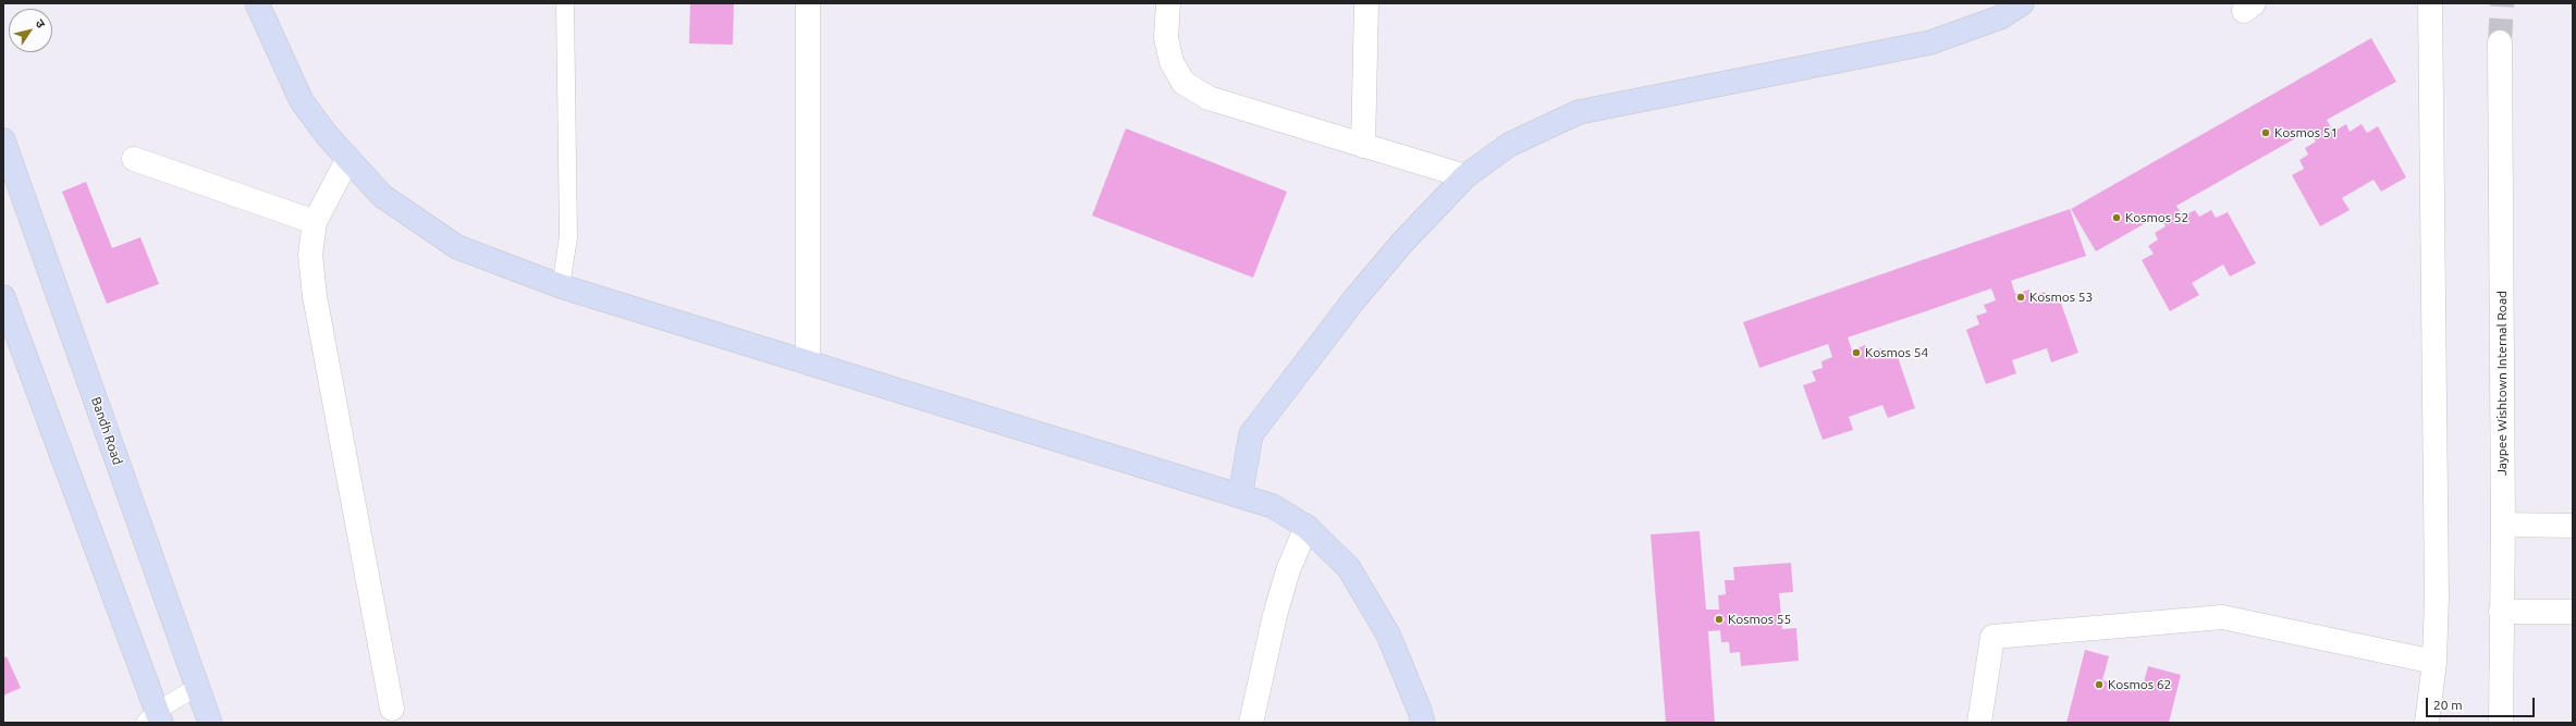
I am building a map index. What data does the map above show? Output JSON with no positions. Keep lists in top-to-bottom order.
{
  "streets": {
    "street": ["Jaypee Wishtown Internal Road", "Bandh Road"]
  },
  "places": [
    "Kosmos 51",
    "Kosmos 52",
    "Kosmos 53",
    "Kosmos 54",
    "Kosmos 55",
    "Kosmos 62"
  ],
  "scale_bar": "20 m",
  "north": "top right"
}
